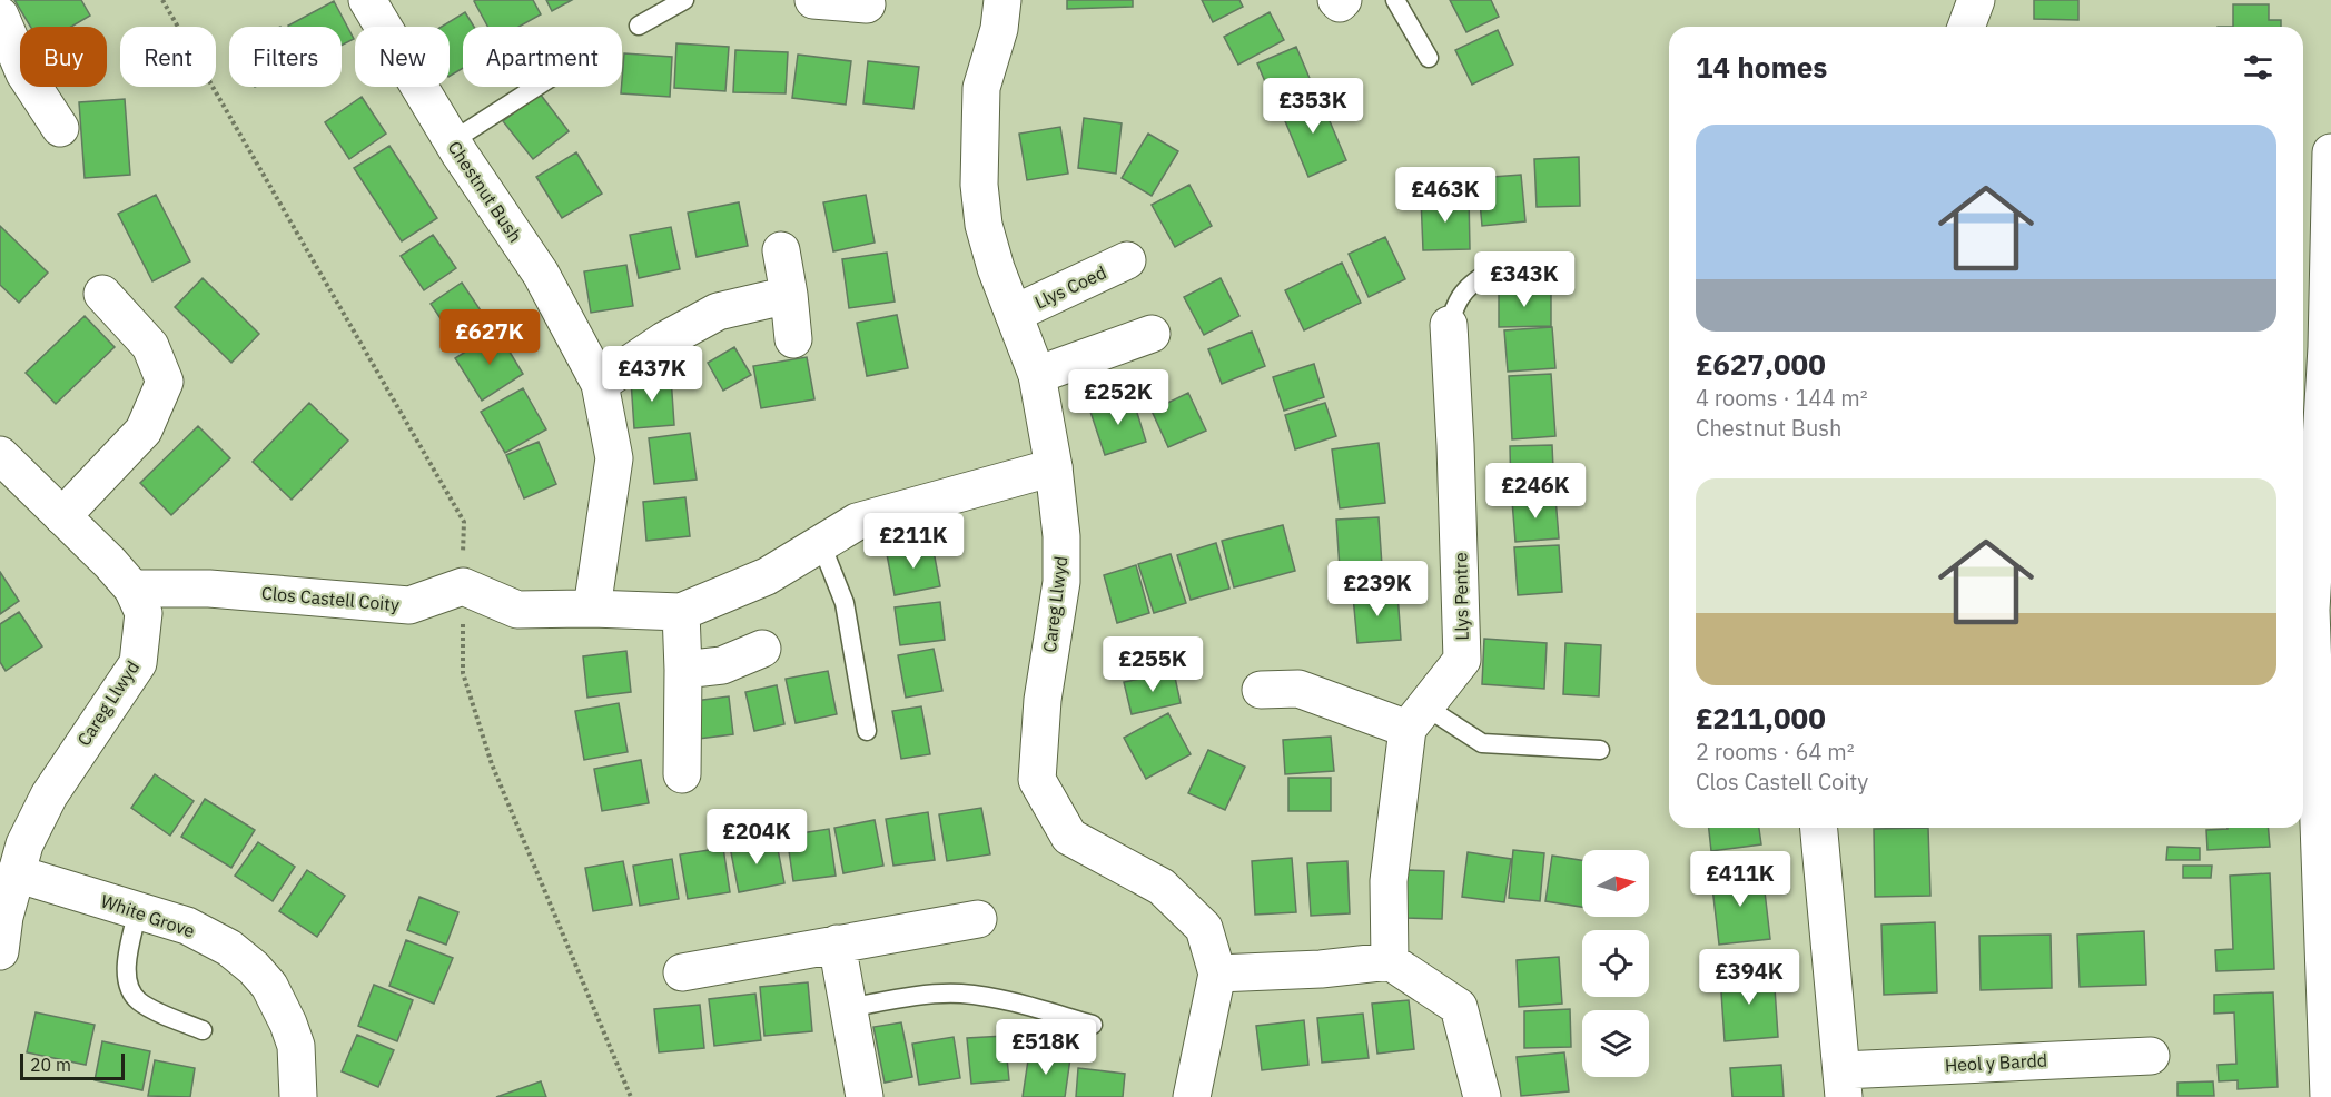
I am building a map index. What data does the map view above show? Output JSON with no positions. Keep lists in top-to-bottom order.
{
  "streets": {
    "street": [
      "Chestnut Bush",
      "Llys Coed",
      "Llys Pentre",
      "Clos Castell Coity",
      "Careg Llwyd",
      "White Grove",
      "Heol y Bardd"
    ]
  },
  "crossings": [
    ["Llys Coed", "Careg Llwyd"],
    ["Clos Castell Coity", "Careg Llwyd"],
    ["Careg Llwyd", "White Grove"]
  ],
  "scale_bar": "20 m",
  "north": "right",
  "page": {
    "chip": [
      "Buy",
      "Rent",
      "Filters",
      "New",
      "Apartment"
    ],
    "heading": "14 homes",
    "price": [
      "£353K",
      "£463K",
      "£343K",
      "£627K",
      "£437K",
      "£252K",
      "£246K",
      "£211K",
      "£239K",
      "£255K",
      "£204K",
      "£411K",
      "£394K",
      "£518K"
    ],
    "list": [
      {
        "name": "£627,000",
        "note": "4 rooms · 144 m² · Chestnut Bush"
      },
      {
        "name": "£211,000",
        "note": "2 rooms · 64 m² · Clos Castell Coity"
      }
    ],
    "scale": "20 m"
  }
}
